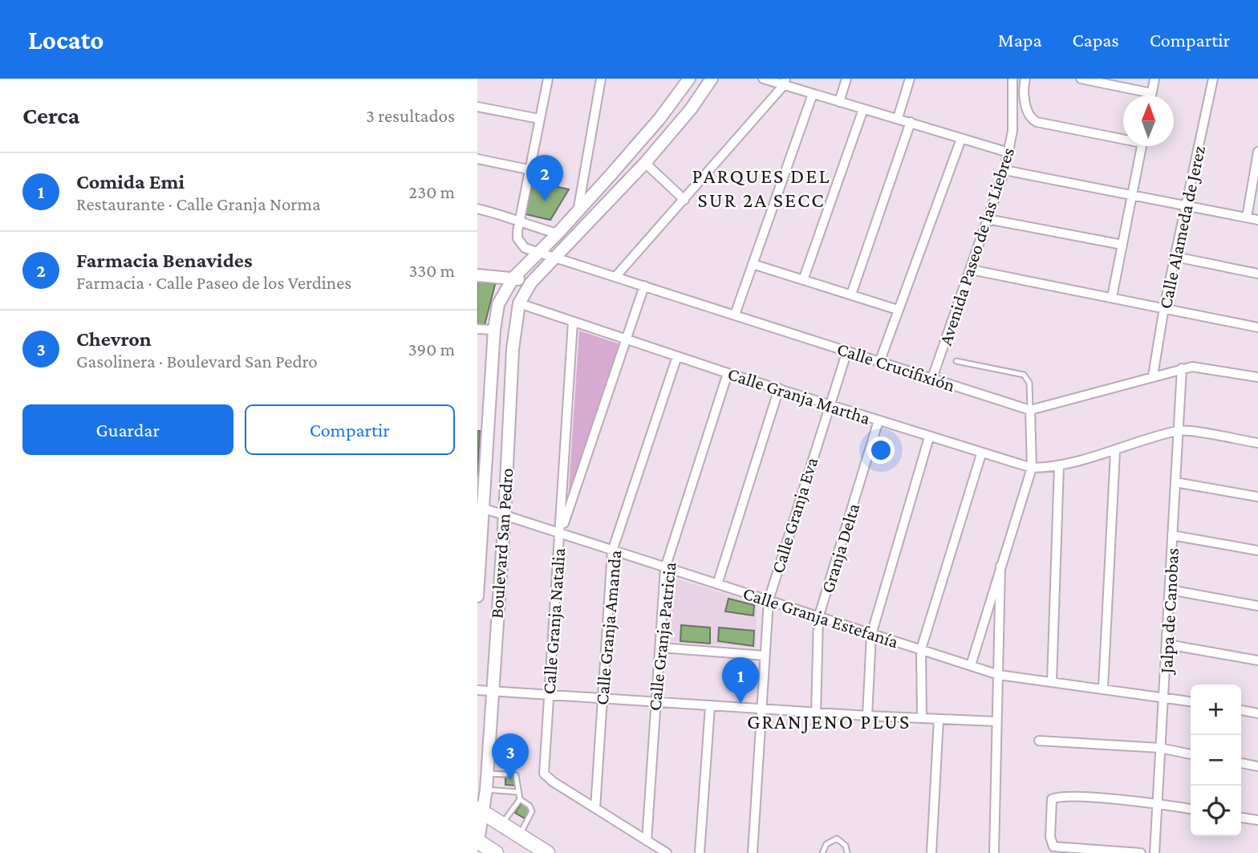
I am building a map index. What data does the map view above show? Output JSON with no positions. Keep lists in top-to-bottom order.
{
  "streets": {
    "street": [
      "Calle Alameda de Jerez",
      "Avenida Paseo de las Liebres",
      "Calle Crucifixión",
      "Calle Granja Martha",
      "Calle Granja Eva",
      "Boulevard San Pedro",
      "Granja Delta",
      "Jalpa de Canobas",
      "Calle Granja Estefanía",
      "Calle Granja Natalia",
      "Calle Granja Amanda",
      "Calle Granja Patricia"
    ]
  },
  "crossings": [
    ["Avenida Paseo de las Liebres", "Calle Crucifixión"],
    ["Calle Crucifixión", "Calle Granja Eva"],
    ["Calle Crucifixión", "Boulevard San Pedro"],
    ["Calle Granja Martha", "Calle Granja Eva"],
    ["Calle Granja Martha", "Boulevard San Pedro"],
    ["Calle Granja Martha", "Granja Delta"],
    ["Calle Granja Martha", "Jalpa de Canobas"],
    ["Calle Granja Martha", "Calle Granja Natalia"],
    ["Calle Granja Martha", "Calle Granja Amanda"],
    ["Calle Granja Martha", "Calle Granja Patricia"],
    ["Calle Granja Eva", "Calle Granja Estefanía"],
    ["Boulevard San Pedro", "Calle Granja Estefanía"],
    ["Granja Delta", "Calle Granja Estefanía"],
    ["Jalpa de Canobas", "Calle Granja Estefanía"],
    ["Calle Granja Estefanía", "Calle Granja Natalia"],
    ["Calle Granja Estefanía", "Calle Granja Amanda"],
    ["Calle Granja Estefanía", "Calle Granja Patricia"],
    ["Calle Granja Natalia", "Calle Granja Amanda"],
    ["Calle Granja Natalia", "Calle Granja Patricia"]
  ],
  "districts": ["PARQUES DEL SUR 2A SECC", "GRANJENO PLUS"],
  "north": "top",
  "page": {
    "header": "Locato",
    "nav": ["Mapa", "Capas", "Compartir"],
    "heading": ["Cerca", "3 resultados"],
    "list": [
      {
        "mark": "1",
        "name": "Comida Emi",
        "note": "Restaurante · Calle Granja Norma",
        "value": "230 m"
      },
      {
        "mark": "2",
        "name": "Farmacia Benavides",
        "note": "Farmacia · Calle Paseo de los Verdines",
        "value": "330 m"
      },
      {
        "mark": "3",
        "name": "Chevron",
        "note": "Gasolinera · Boulevard San Pedro",
        "value": "390 m"
      }
    ],
    "pins": ["2", "1", "3"],
    "buttons": ["Guardar", "Compartir"],
    "map_buttons": ["+", "−"]
  }
}
